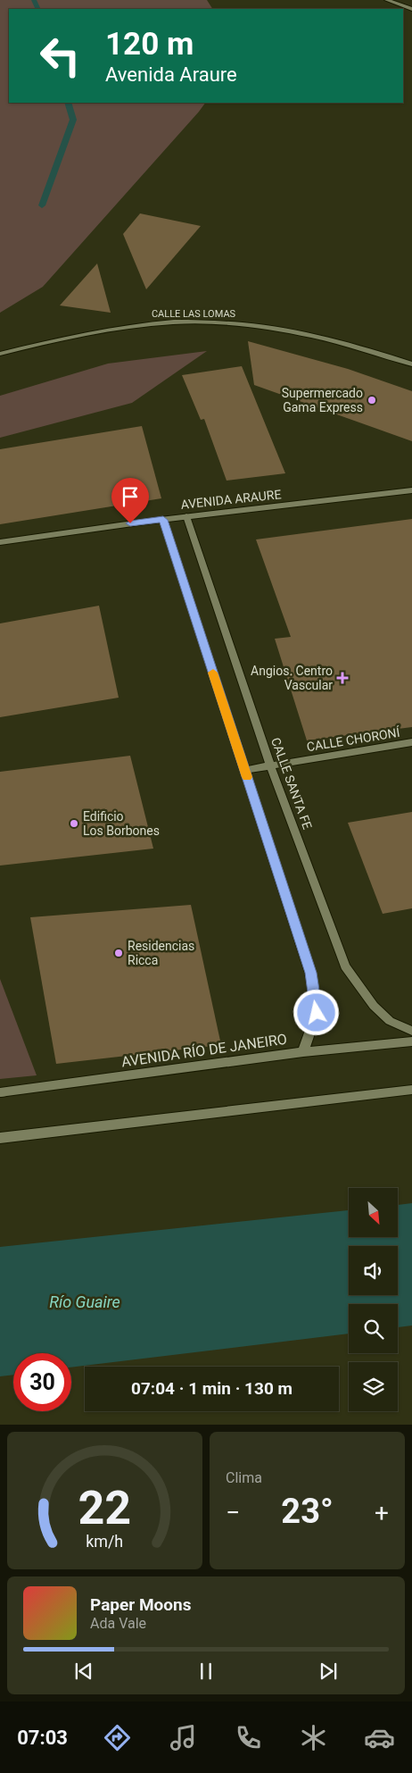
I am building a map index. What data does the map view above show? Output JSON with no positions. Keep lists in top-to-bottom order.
{
  "streets": {
    "street": [
      "CALLE LAS LOMAS",
      "AVENIDA ARAURE",
      "CALLE CHORONÍ",
      "CALLE SANTA FE",
      "AVENIDA RÍO DE JANEIRO"
    ]
  },
  "crossings": [
    ["AVENIDA ARAURE", "CALLE SANTA FE"],
    ["CALLE CHORONÍ", "CALLE SANTA FE"]
  ],
  "water": ["Río Guaire"],
  "places": {
    "other": ["Supermercado Gama Express", "Edificio Los Borbones", "Residencias Ricca"],
    "health": ["Angios. Centro Vascular"]
  },
  "north": "bottom right",
  "page": {
    "turn": ["120 m", "Avenida Araure"],
    "limit": "30",
    "trip": "07:04 · 1 min · 130 m",
    "tile": "Clima",
    "heat": ["−", "23°", "+"],
    "song": ["Paper Moons", "Ada Vale"],
    "tabs": "07:03",
    "gauge": ["22", "km/h"]
  }
}
